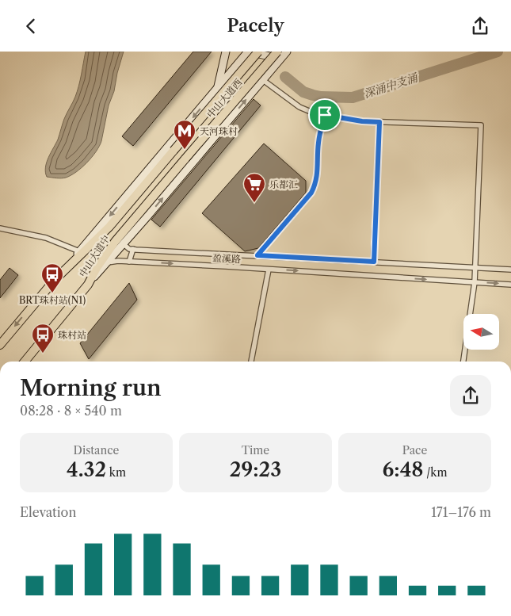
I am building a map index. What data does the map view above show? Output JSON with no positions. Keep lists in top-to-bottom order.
{
  "streets": {
    "highway": ["中山大道西", "中山大道中"],
    "street": ["盈溪路"]
  },
  "crossings": [
    ["中山大道西", "中山大道中"]
  ],
  "water": ["深涌中支涌"],
  "places": {
    "metro station": ["天河珠村"],
    "supermarket": ["乐都汇"],
    "bus stop": ["BRT珠村站(N1)", "珠村站"]
  },
  "north": "left",
  "page": {
    "header": "Pacely",
    "heading": ["Morning run", "08:28 · 8 × 540 m"],
    "stats": [
      ["Distance", "4.32 km"],
      ["Time", "29:23"],
      ["Pace", "6:48 /km"]
    ],
    "chart": ["Elevation", "171–176 m"]
  }
}
